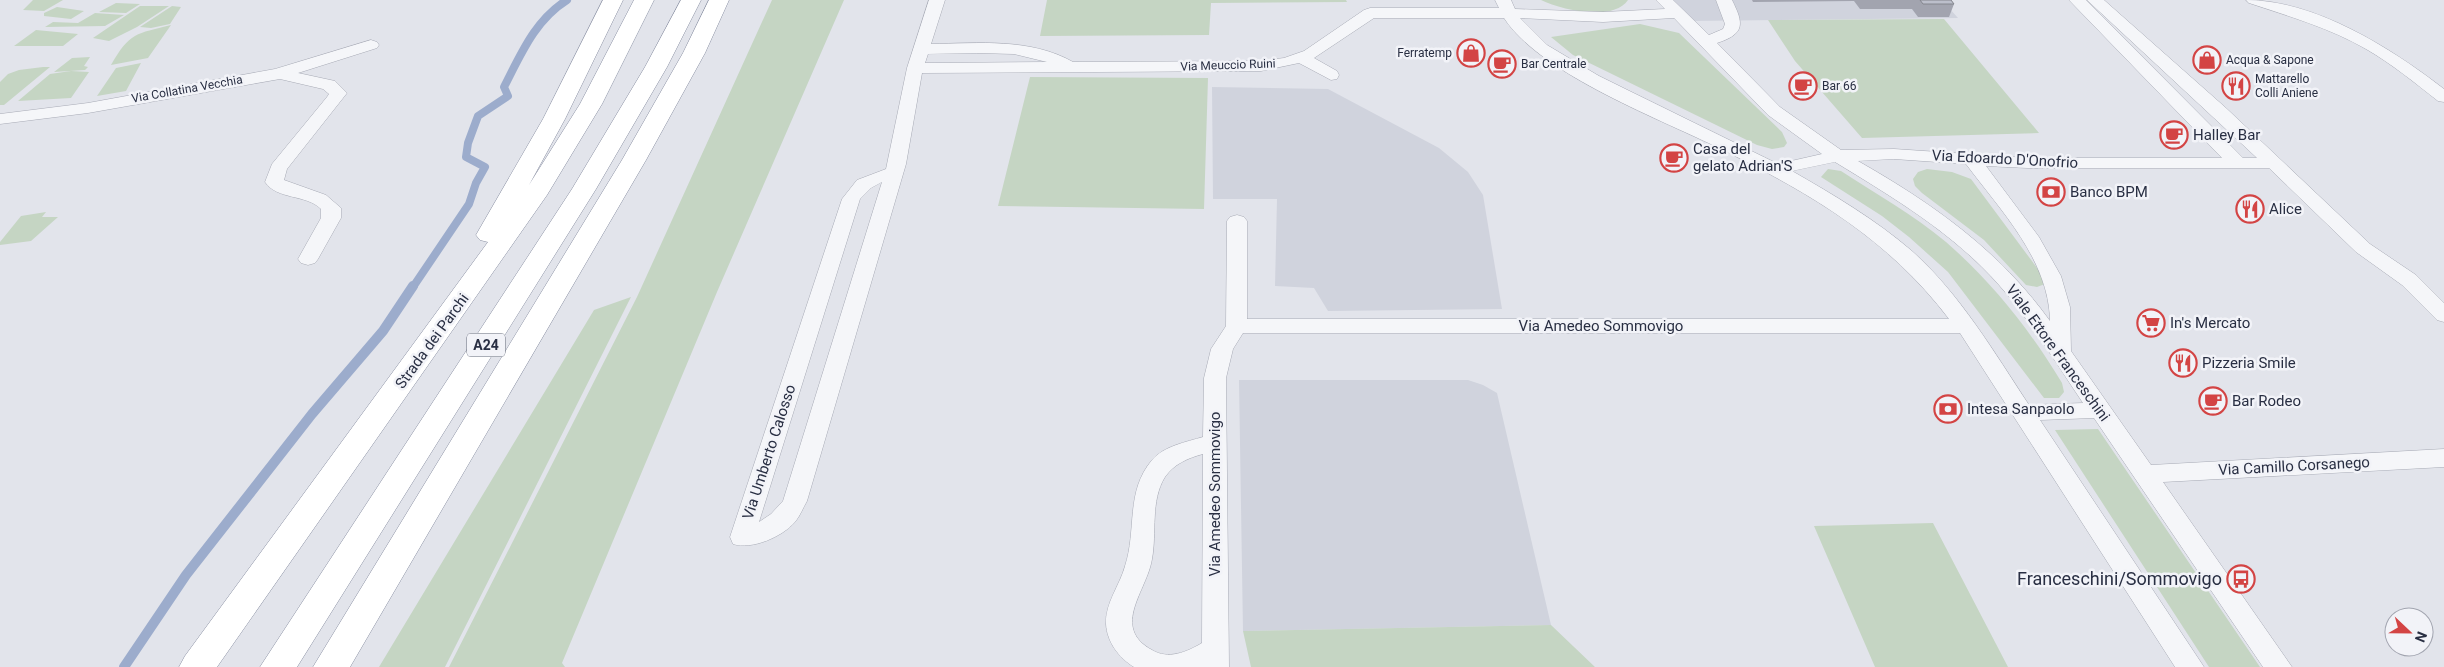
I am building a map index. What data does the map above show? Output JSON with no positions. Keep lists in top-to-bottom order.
{
  "streets": {
    "highway": ["Strada dei Parchi", "A24"],
    "street": [
      "Via Meuccio Ruini",
      "Via Collatina Vecchia",
      "Via Edoardo D'Onofrio",
      "Via Amedeo Sommovigo",
      "Viale Ettore Franceschini",
      "Via Umberto Calosso",
      "Via Camillo Corsanego"
    ]
  },
  "crossings": [
    ["Via Meuccio Ruini", "Viale Ettore Franceschini"],
    ["Via Meuccio Ruini", "Via Umberto Calosso"],
    ["Via Edoardo D'Onofrio", "Viale Ettore Franceschini"],
    ["Viale Ettore Franceschini", "Via Camillo Corsanego"]
  ],
  "places": {
    "shop": ["Ferratemp", "Acqua & Sapone"],
    "cafe": [
      "Bar Centrale",
      "Bar 66",
      "Halley Bar",
      "Casa del gelato Adrian'S",
      "Bar Rodeo"
    ],
    "restaurant": ["Mattarello Colli Aniene", "Alice", "Pizzeria Smile"],
    "bank": ["Banco BPM", "Intesa Sanpaolo"],
    "supermarket": ["In's Mercato"],
    "bus stop": ["Franceschini/Sommovigo"]
  },
  "north": "right"
}
